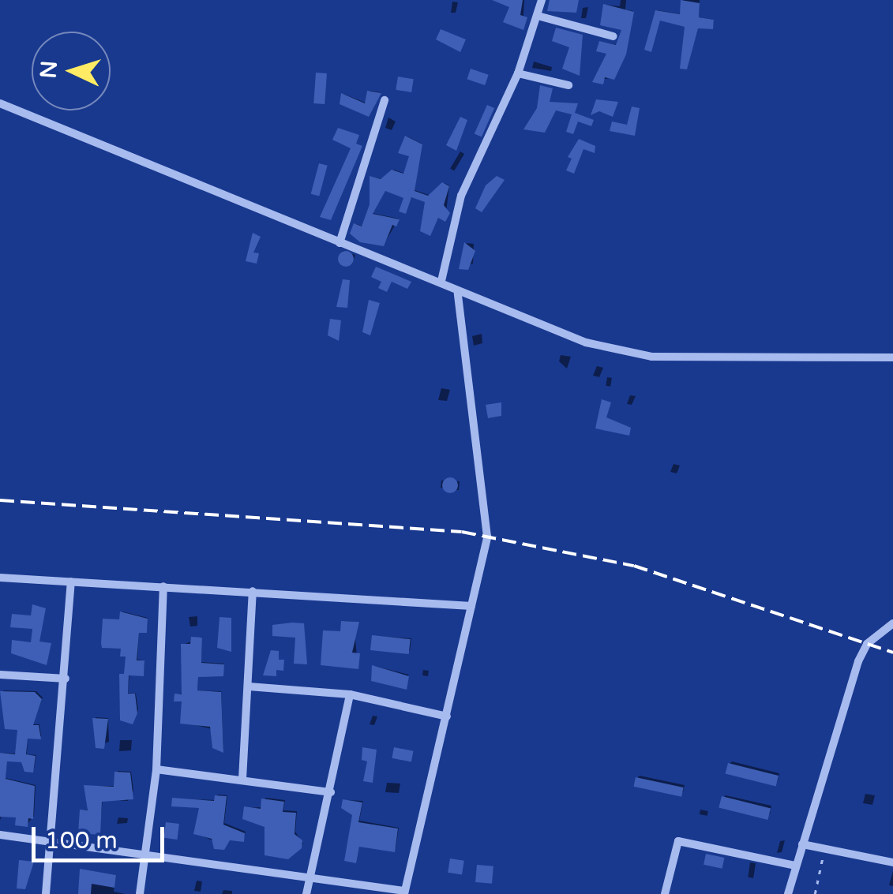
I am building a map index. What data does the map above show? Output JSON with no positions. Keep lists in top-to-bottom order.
{
  "scale_bar": "100 m",
  "north": "left"
}
